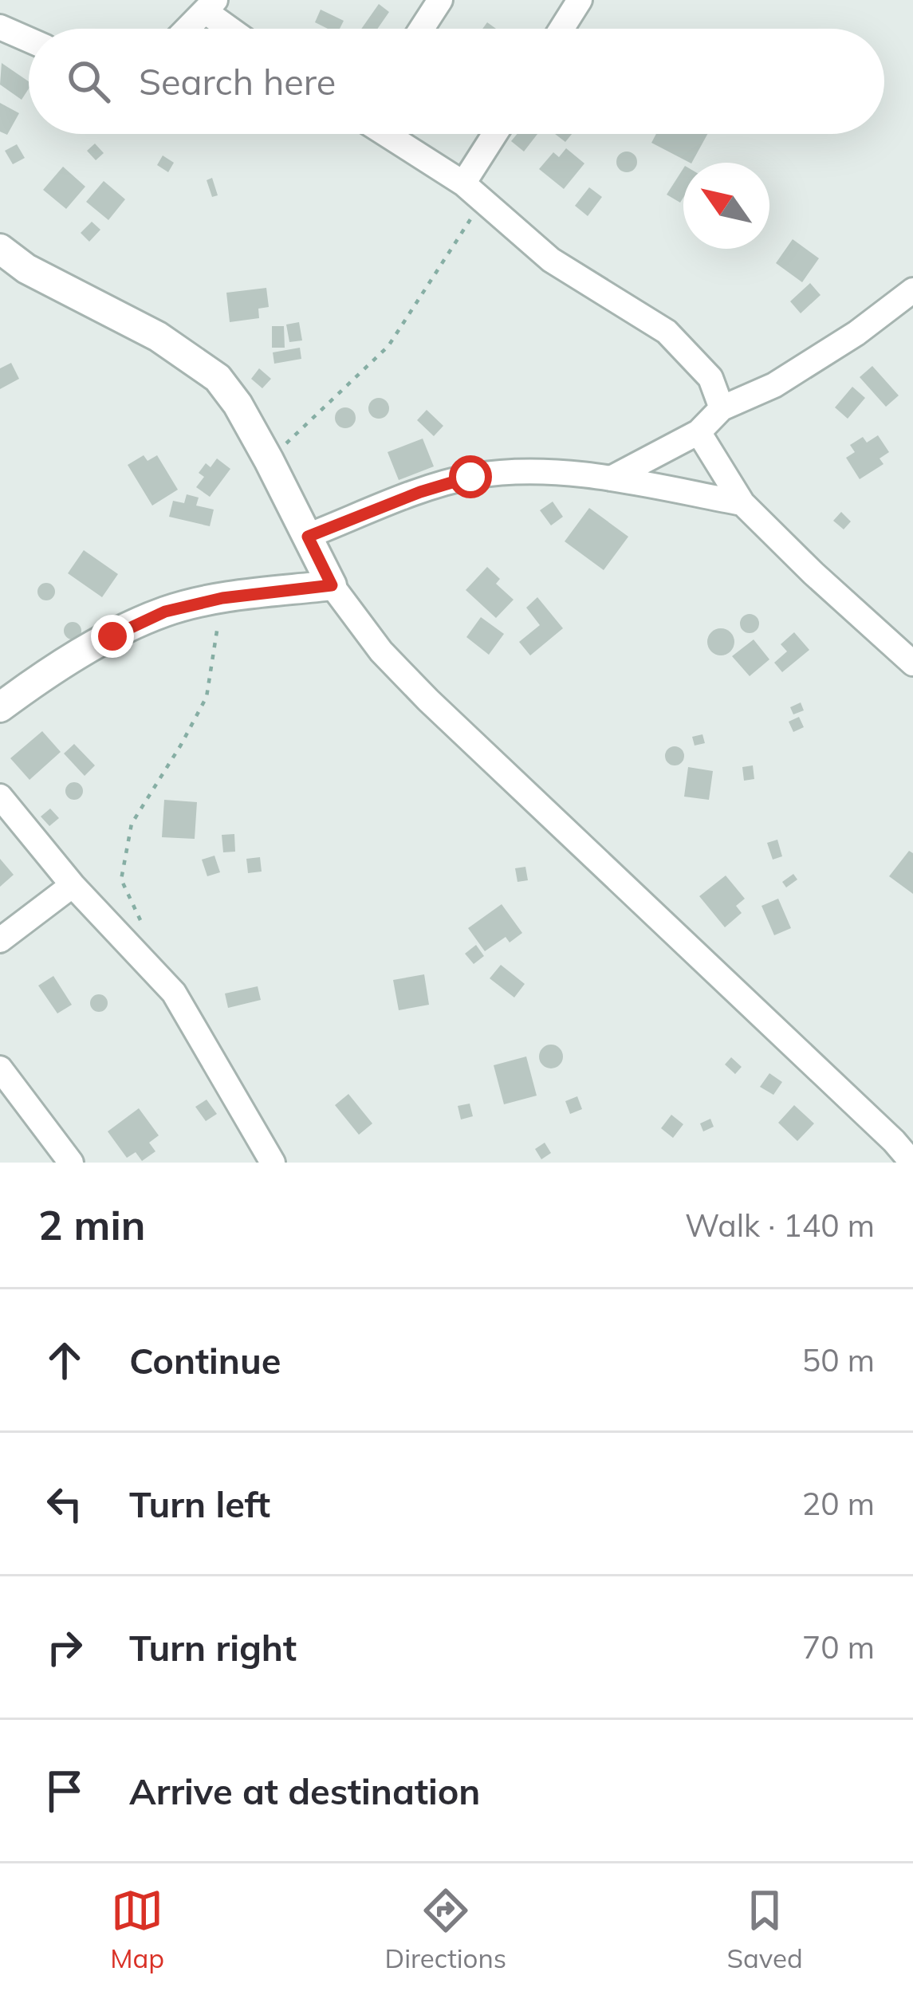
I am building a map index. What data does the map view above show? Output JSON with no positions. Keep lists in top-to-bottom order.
{
  "north": "top left",
  "page": {
    "search": "Search here",
    "heading": ["2 min", "Walk · 140 m"],
    "list": [
      ["Continue", "50 m"],
      ["Turn left", "20 m"],
      ["Turn right", "70 m"],
      "Arrive at destination"
    ],
    "nav": ["Map", "Directions", "Saved"]
  }
}
